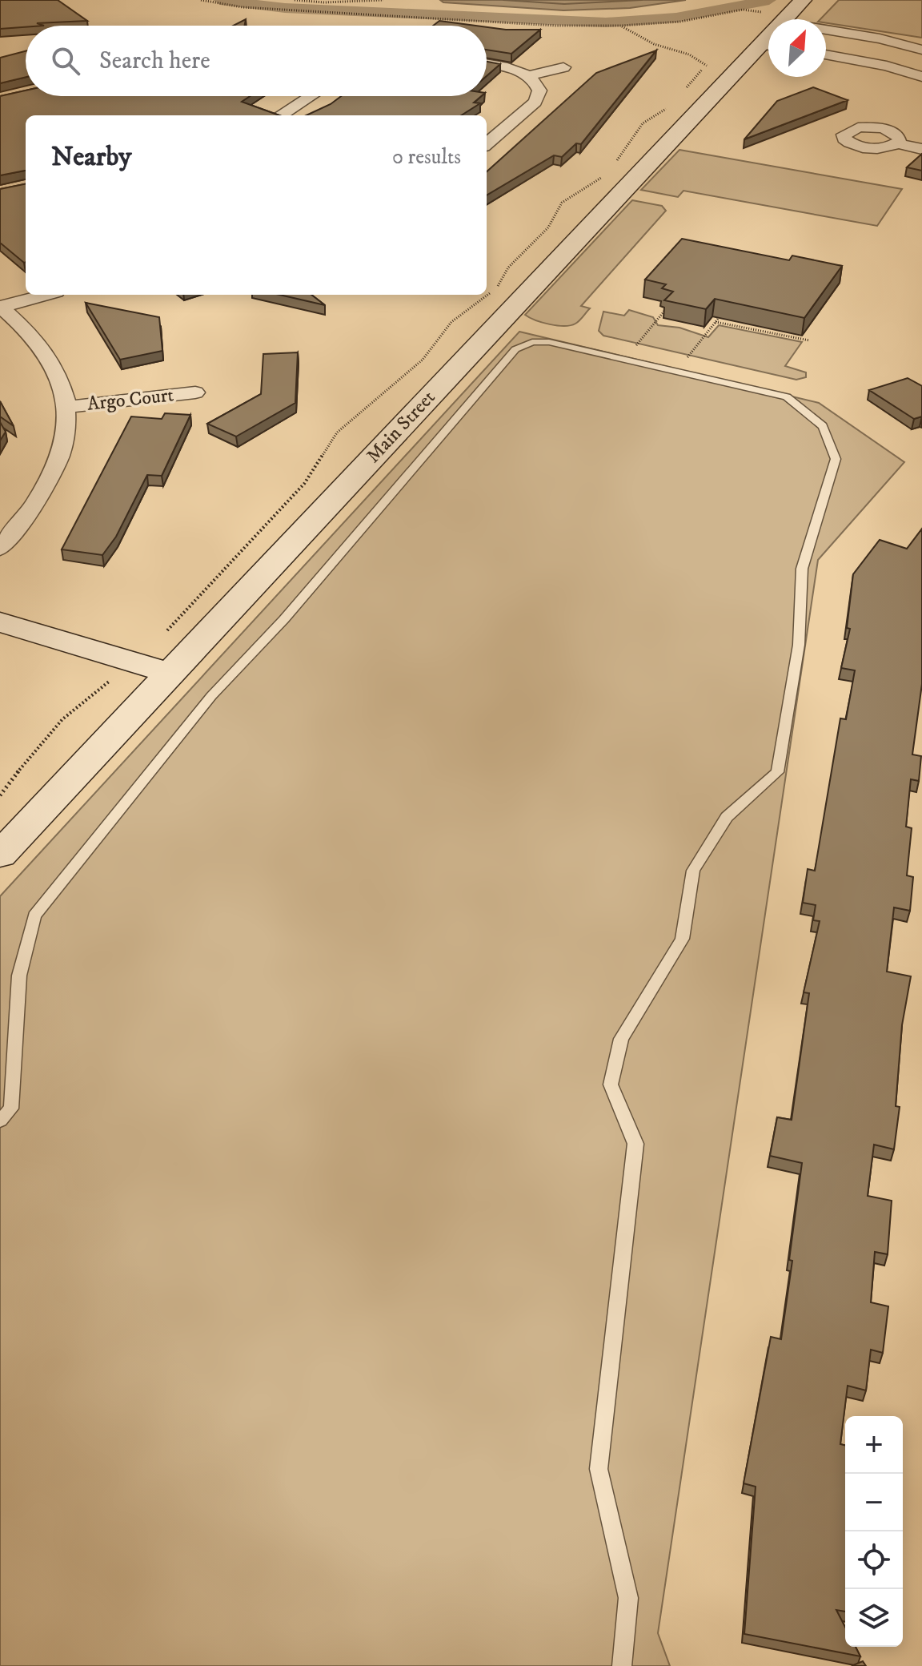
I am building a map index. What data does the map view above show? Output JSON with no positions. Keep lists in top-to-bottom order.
{
  "streets": {
    "main road": ["Main Street"],
    "street": ["Argo Court"]
  },
  "north": "top right",
  "page": {
    "search": "Search here",
    "heading": ["Nearby", "0 results"],
    "map_buttons": ["+", "−"]
  }
}
